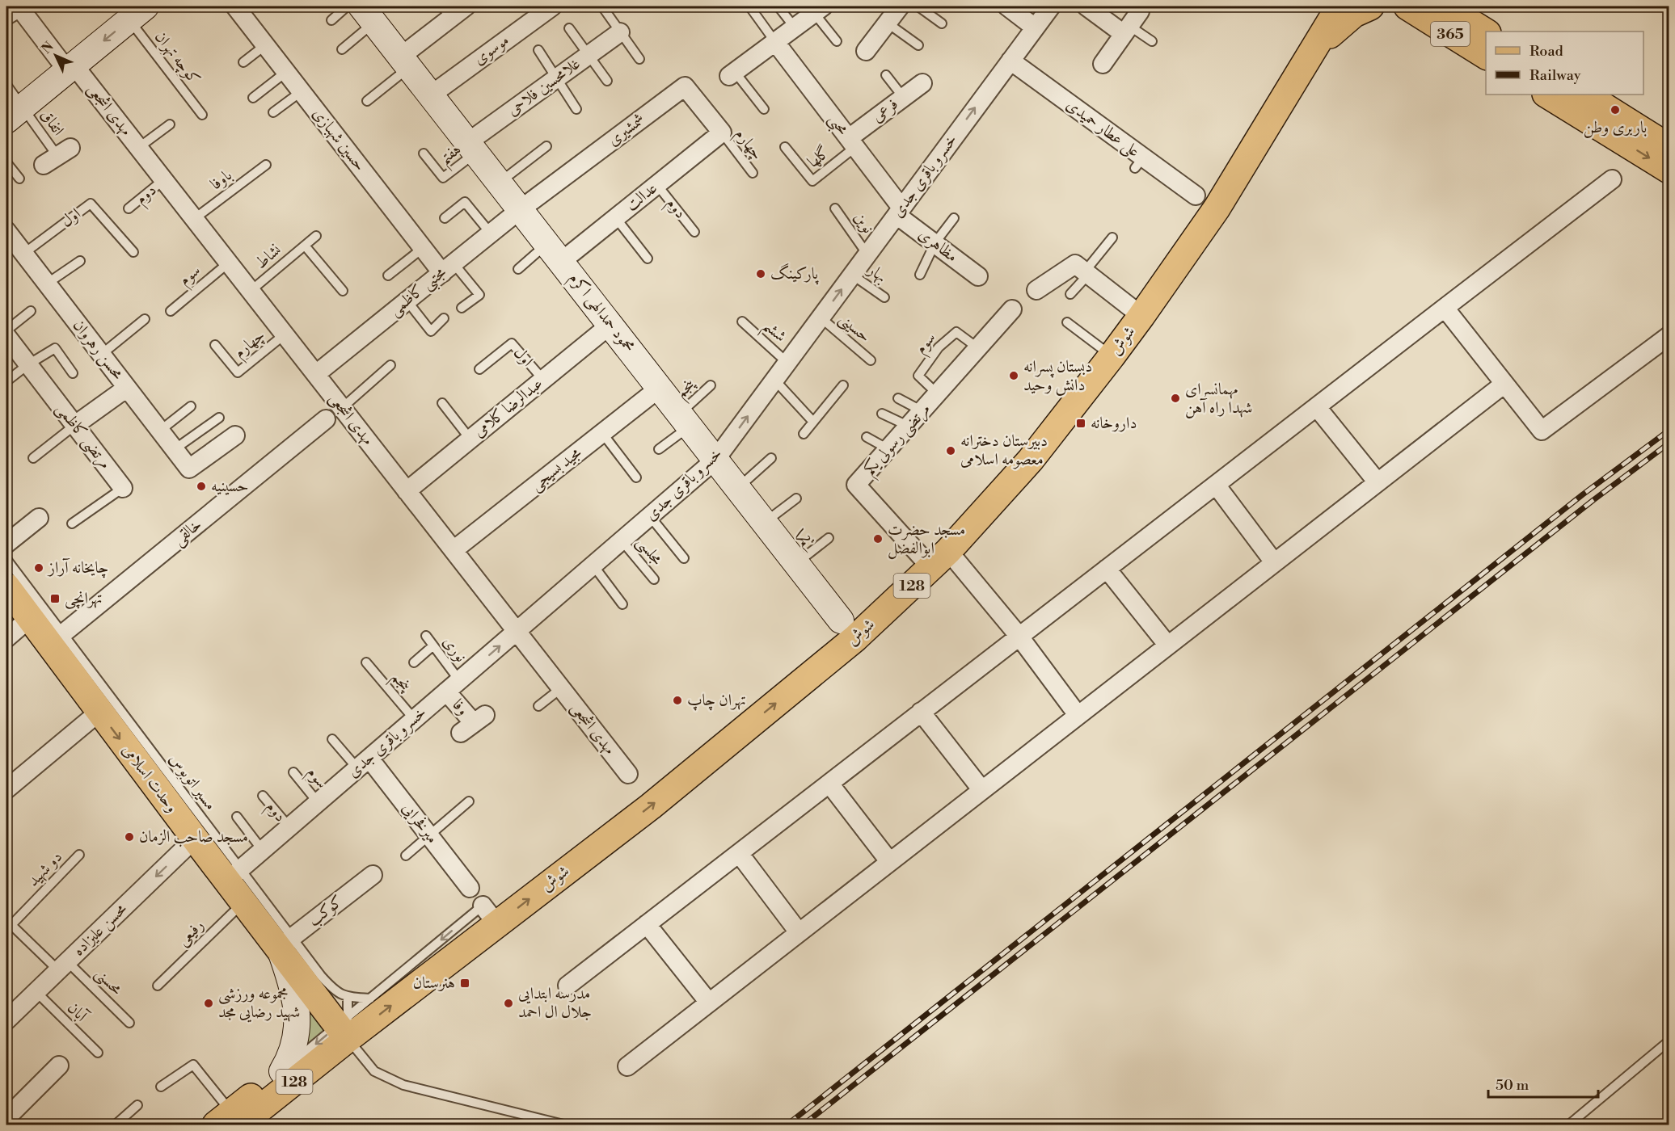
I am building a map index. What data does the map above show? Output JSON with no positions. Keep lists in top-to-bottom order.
{
  "streets": {
    "main road": [
      "365",
      "شوش",
      "128",
      "وحدت اسلامی"
    ],
    "street": [
      "موسوی",
      "غلامحسین فلاحی",
      "مهدی اشجعی",
      "فرعی",
      "محبی",
      "علی عطار حمیدی",
      "شمشیری",
      "حسین شهبازی",
      "خسرو باقری جدی",
      "عدالت",
      "مظاهری",
      "مجتبی کاظمی",
      "محمود حمدالهی اکرم",
      "محسن رهروان",
      "عبدالرضا کلامی",
      "مرتضی کاظمی",
      "مرتضی رسولی یکم",
      "مجید بسیجی",
      "خالقی",
      "وفا",
      "میرفخرایی",
      "کوکب",
      "محسن علیزاده"
    ],
    "lane": [
      "کوچه تهران",
      "اتفاق",
      "چهارم",
      "هفتم",
      "گلها",
      "باوفا",
      "دوم",
      "اول",
      "نوین",
      "نشاط",
      "بهار",
      "سوم",
      "حسینی",
      "ششم",
      "پنجم",
      "یکم",
      "مجلسی",
      "نوری",
      "مسیر اتوبوس",
      "دو شهید",
      "رفیعی",
      "محسنی",
      "آبان"
    ]
  },
  "crossings": [
    ["موسوی", "محمود حمدالهی اکرم"],
    ["غلامحسین فلاحی", "هفتم"],
    ["غلامحسین فلاحی", "محمود حمدالهی اکرم"],
    ["مهدی اشجعی", "چهارم"],
    ["مهدی اشجعی", "خسرو باقری جدی"],
    ["مهدی اشجعی", "باوفا"],
    ["مهدی اشجعی", "دوم"],
    ["مهدی اشجعی", "نشاط"],
    ["مهدی اشجعی", "سوم"],
    ["مهدی اشجعی", "مجتبی کاظمی"],
    ["مهدی اشجعی", "عبدالرضا کلامی"],
    ["مهدی اشجعی", "مجید بسیجی"],
    ["فرعی", "محبی"],
    ["فرعی", "گلها"],
    ["محبی", "گلها"],
    ["محبی", "خسرو باقری جدی"],
    ["محبی", "مظاهری"],
    ["علی عطار حمیدی", "خسرو باقری جدی"],
    ["شمشیری", "چهارم"],
    ["شمشیری", "عدالت"],
    ["شمشیری", "مجتبی کاظمی"],
    ["شمشیری", "محمود حمدالهی اکرم"],
    ["حسین شهبازی", "مجتبی کاظمی"],
    ["چهارم", "عدالت"],
    ["هفتم", "محمود حمدالهی اکرم"],
    ["خسرو باقری جدی", "دوم"],
    ["خسرو باقری جدی", "نوین"],
    ["خسرو باقری جدی", "مظاهری"],
    ["خسرو باقری جدی", "بهار"],
    ["خسرو باقری جدی", "سوم"],
    ["خسرو باقری جدی", "محمود حمدالهی اکرم"],
    ["خسرو باقری جدی", "حسینی"],
    ["خسرو باقری جدی", "ششم"],
    ["خسرو باقری جدی", "پنجم"],
    ["خسرو باقری جدی", "مجلسی"],
    ["خسرو باقری جدی", "نوری"],
    ["خسرو باقری جدی", "وفا"],
    ["خسرو باقری جدی", "وحدت اسلامی"],
    ["خسرو باقری جدی", "مسیر اتوبوس"],
    ["خسرو باقری جدی", "میرفخرایی"],
    ["دوم", "عدالت"],
    ["عدالت", "محمود حمدالهی اکرم"],
    ["اول", "محسن رهروان"],
    ["اول", "عبدالرضا کلامی"],
    ["سوم", "مرتضی رسولی یکم"],
    ["مجتبی کاظمی", "محمود حمدالهی اکرم"],
    ["محمود حمدالهی اکرم", "پنجم"],
    ["محمود حمدالهی اکرم", "عبدالرضا کلامی"],
    ["محمود حمدالهی اکرم", "مجید بسیجی"],
    ["محمود حمدالهی اکرم", "یکم"],
    ["شوش", "مرتضی رسولی یکم"],
    ["شوش", "128"],
    ["شوش", "وحدت اسلامی"],
    ["خالقی", "وحدت اسلامی"],
    ["خالقی", "مسیر اتوبوس"],
    ["نوری", "وفا"],
    ["وحدت اسلامی", "مسیر اتوبوس"],
    ["وحدت اسلامی", "کوکب"],
    ["وحدت اسلامی", "محسن علیزاده"],
    ["وحدت اسلامی", "رفیعی"],
    ["مسیر اتوبوس", "کوکب"],
    ["دو شهید", "محسنی"],
    ["محسن علیزاده", "محسنی"],
    ["محسن علیزاده", "آبان"]
  ],
  "one_way": ["خسرو باقری جدی", "شوش"],
  "places": {
    "other": [
      "باربری وطن",
      "پارکینگ",
      "دبستان پسرانه دانش وحید",
      "مهمانسرای شهدا راه آهن",
      "دبیرستان دخترانه معصومه اسلامی",
      "حسینیه",
      "مسجد حضرت ابوالفضل",
      "چایخانه آراز",
      "تهران چاپ",
      "مسجد صاحب الزمان",
      "مجموعه ورزشی شهید رضایی مجد",
      "مدرسه ابتدایی جلال ال احمد"
    ],
    "transit": ["داروخانه", "تهرانچی", "هنرستان"]
  },
  "legend": ["Road", "Railway"],
  "scale_bar": "50 m",
  "north": "top left"
}
